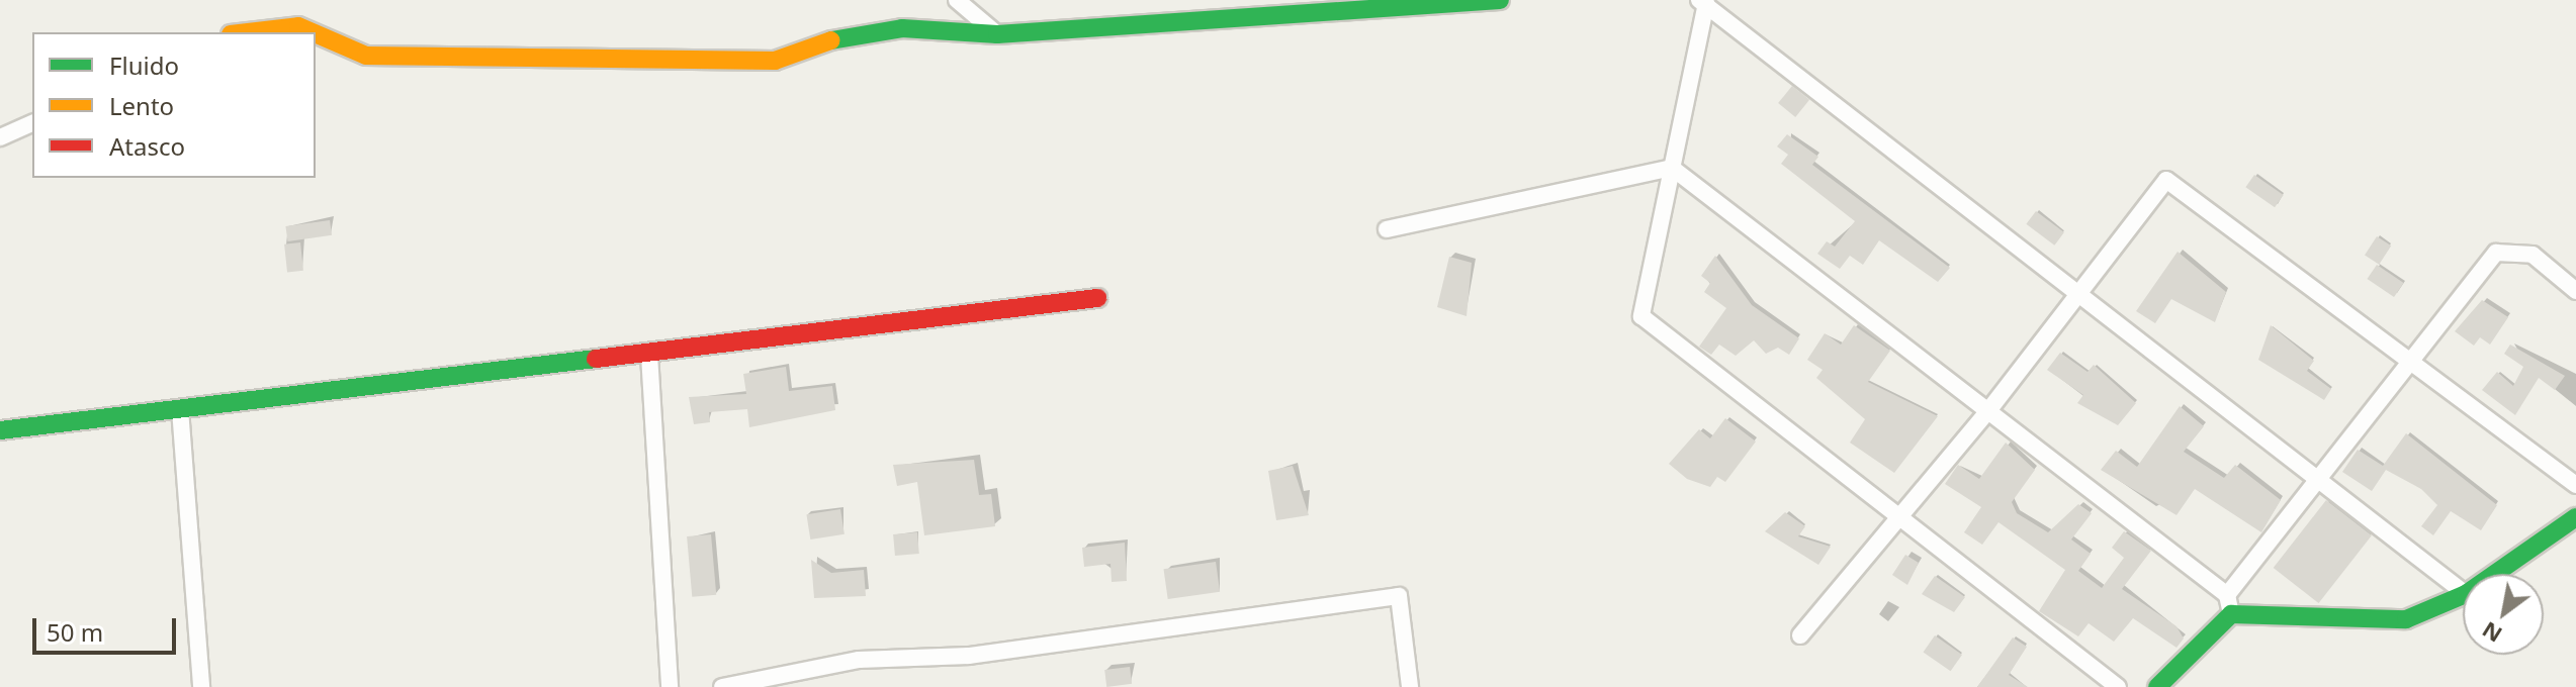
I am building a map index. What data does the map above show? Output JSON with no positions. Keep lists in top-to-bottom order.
{
  "legend": ["Fluido", "Lento", "Atasco"],
  "scale_bar": "50 m",
  "north": "bottom left"
}
